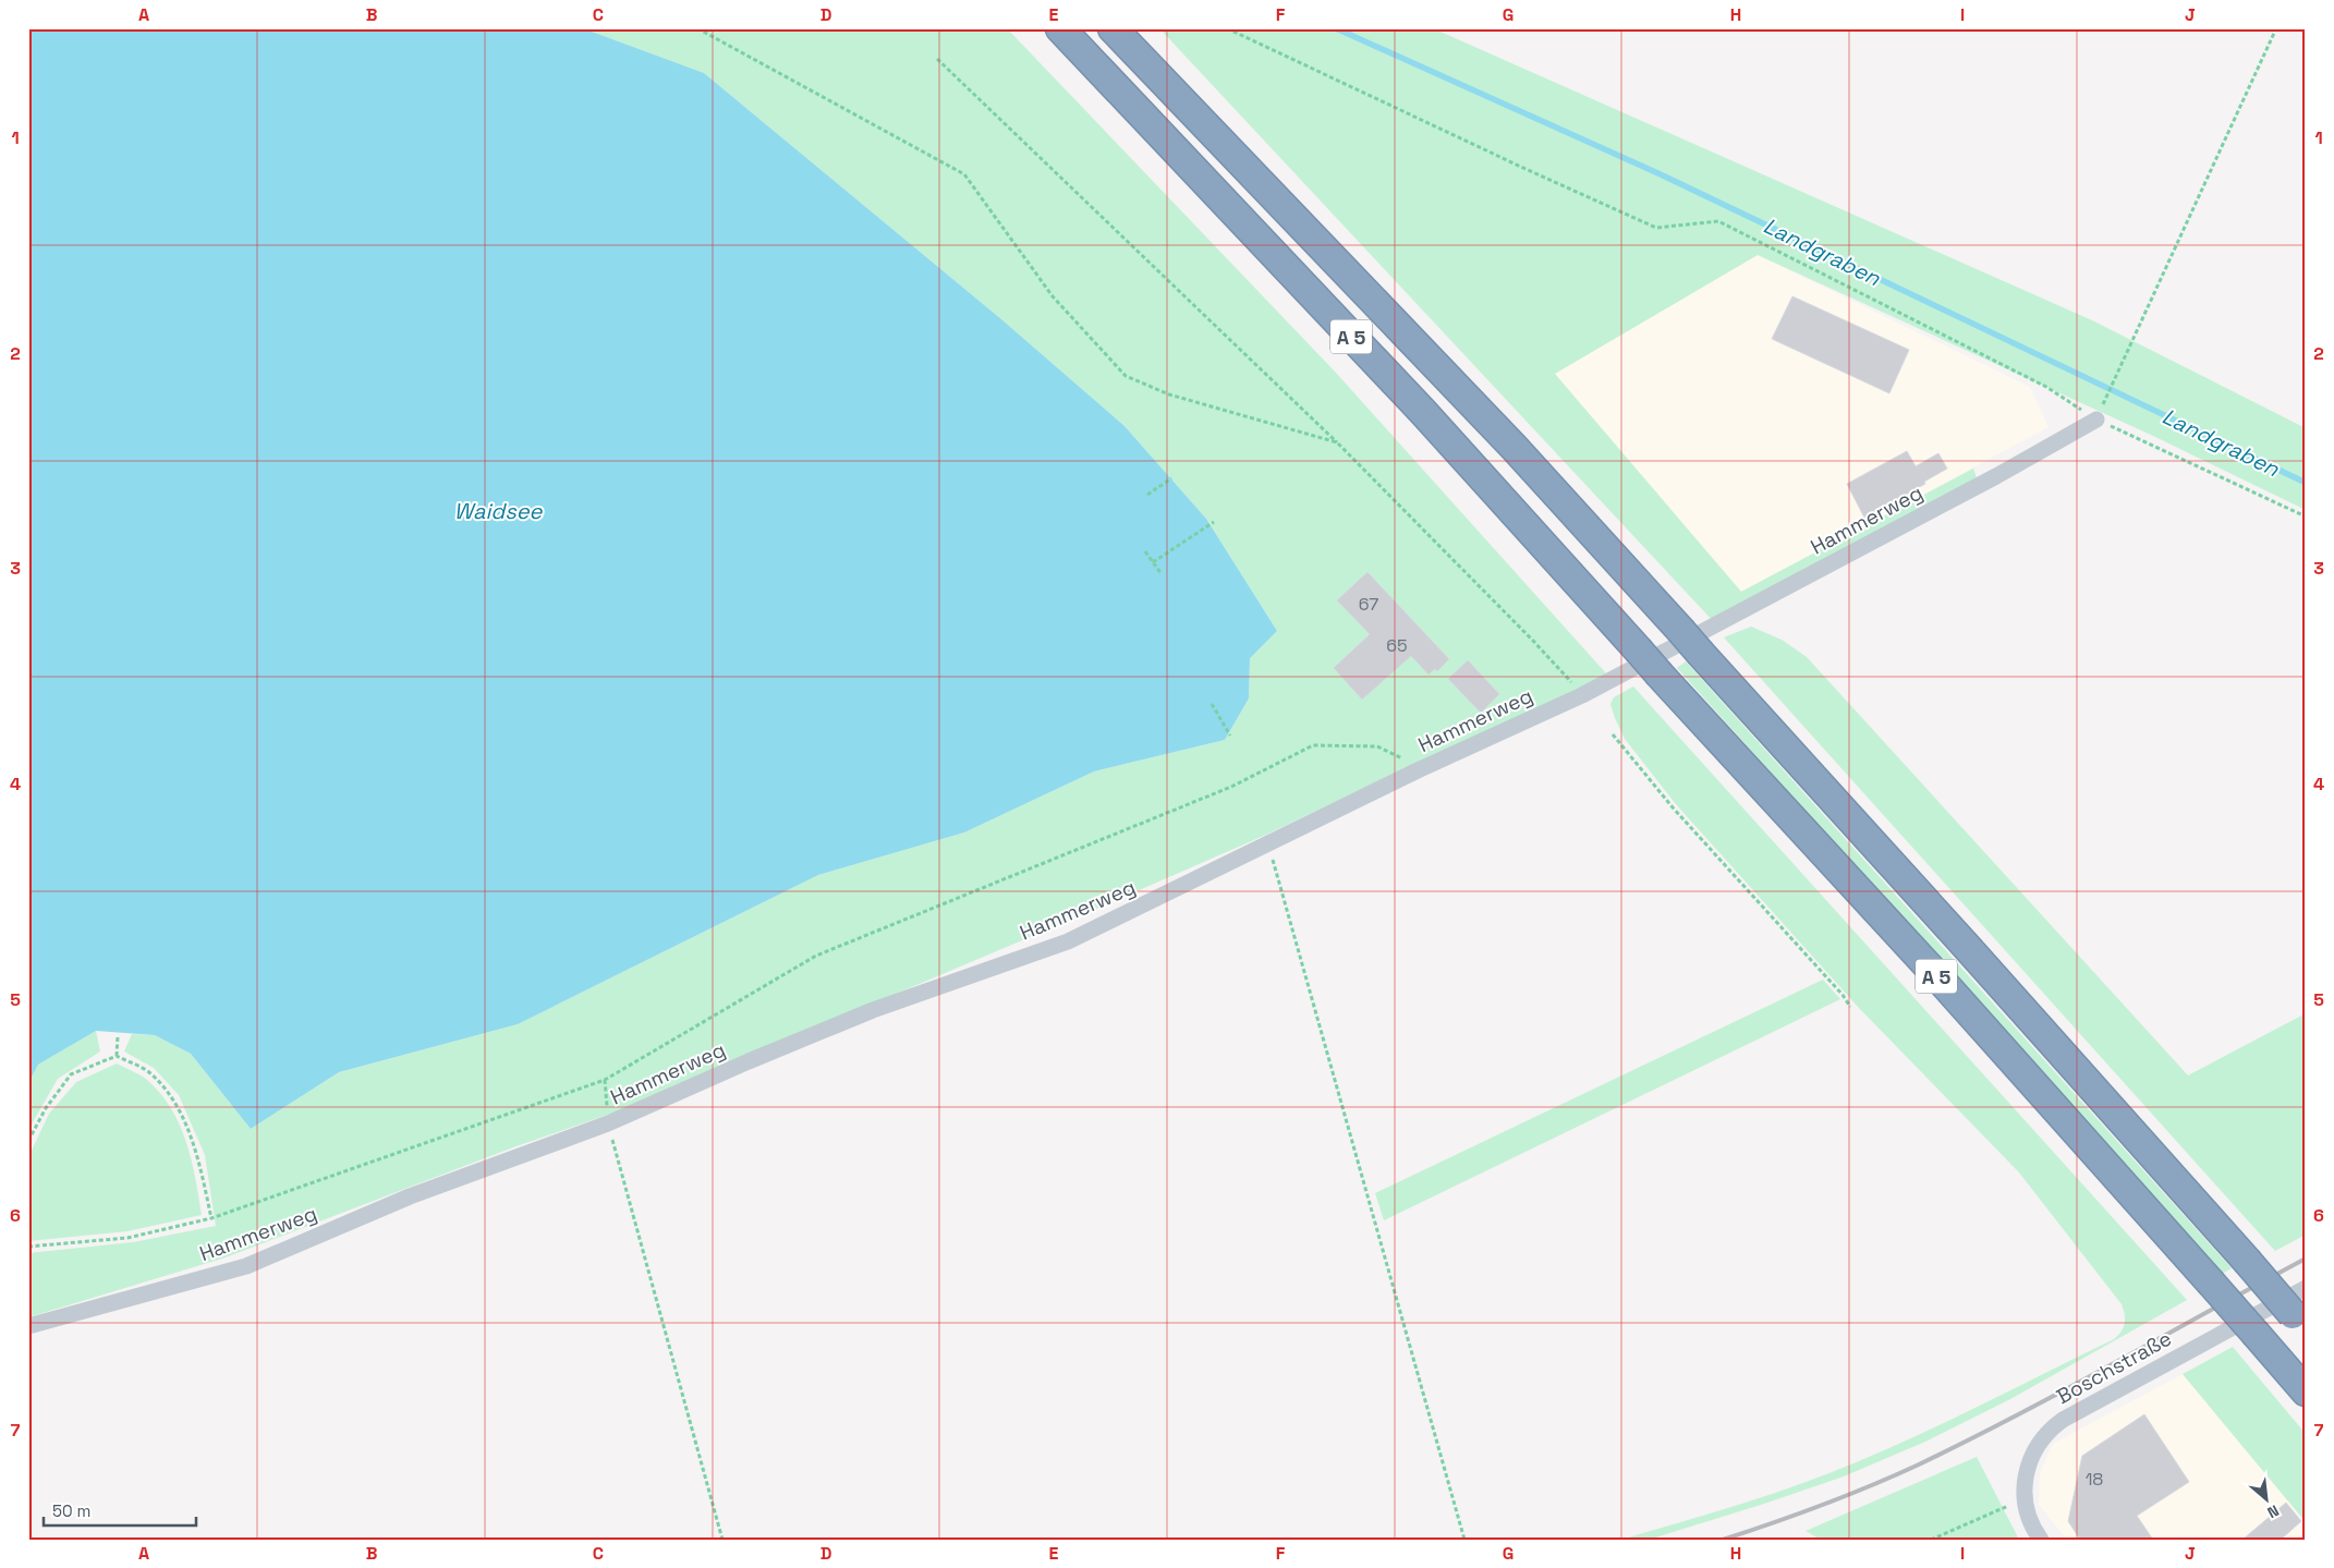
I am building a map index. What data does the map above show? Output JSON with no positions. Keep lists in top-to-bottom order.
{
  "streets": {
    "highway": ["A 5"],
    "street": ["Hammerweg", "Boschstraße"]
  },
  "water": ["Landgraben", "Waidsee"],
  "house_numbers": ["67", "65", "18"],
  "scale_bar": "50 m",
  "north": "bottom right",
  "grid": {
    "columns": [
      "A",
      "B",
      "C",
      "D",
      "E",
      "F",
      "G",
      "H",
      "I",
      "J"
    ],
    "rows": [
      "1",
      "2",
      "3",
      "4",
      "5",
      "6",
      "7"
    ]
  }
}
